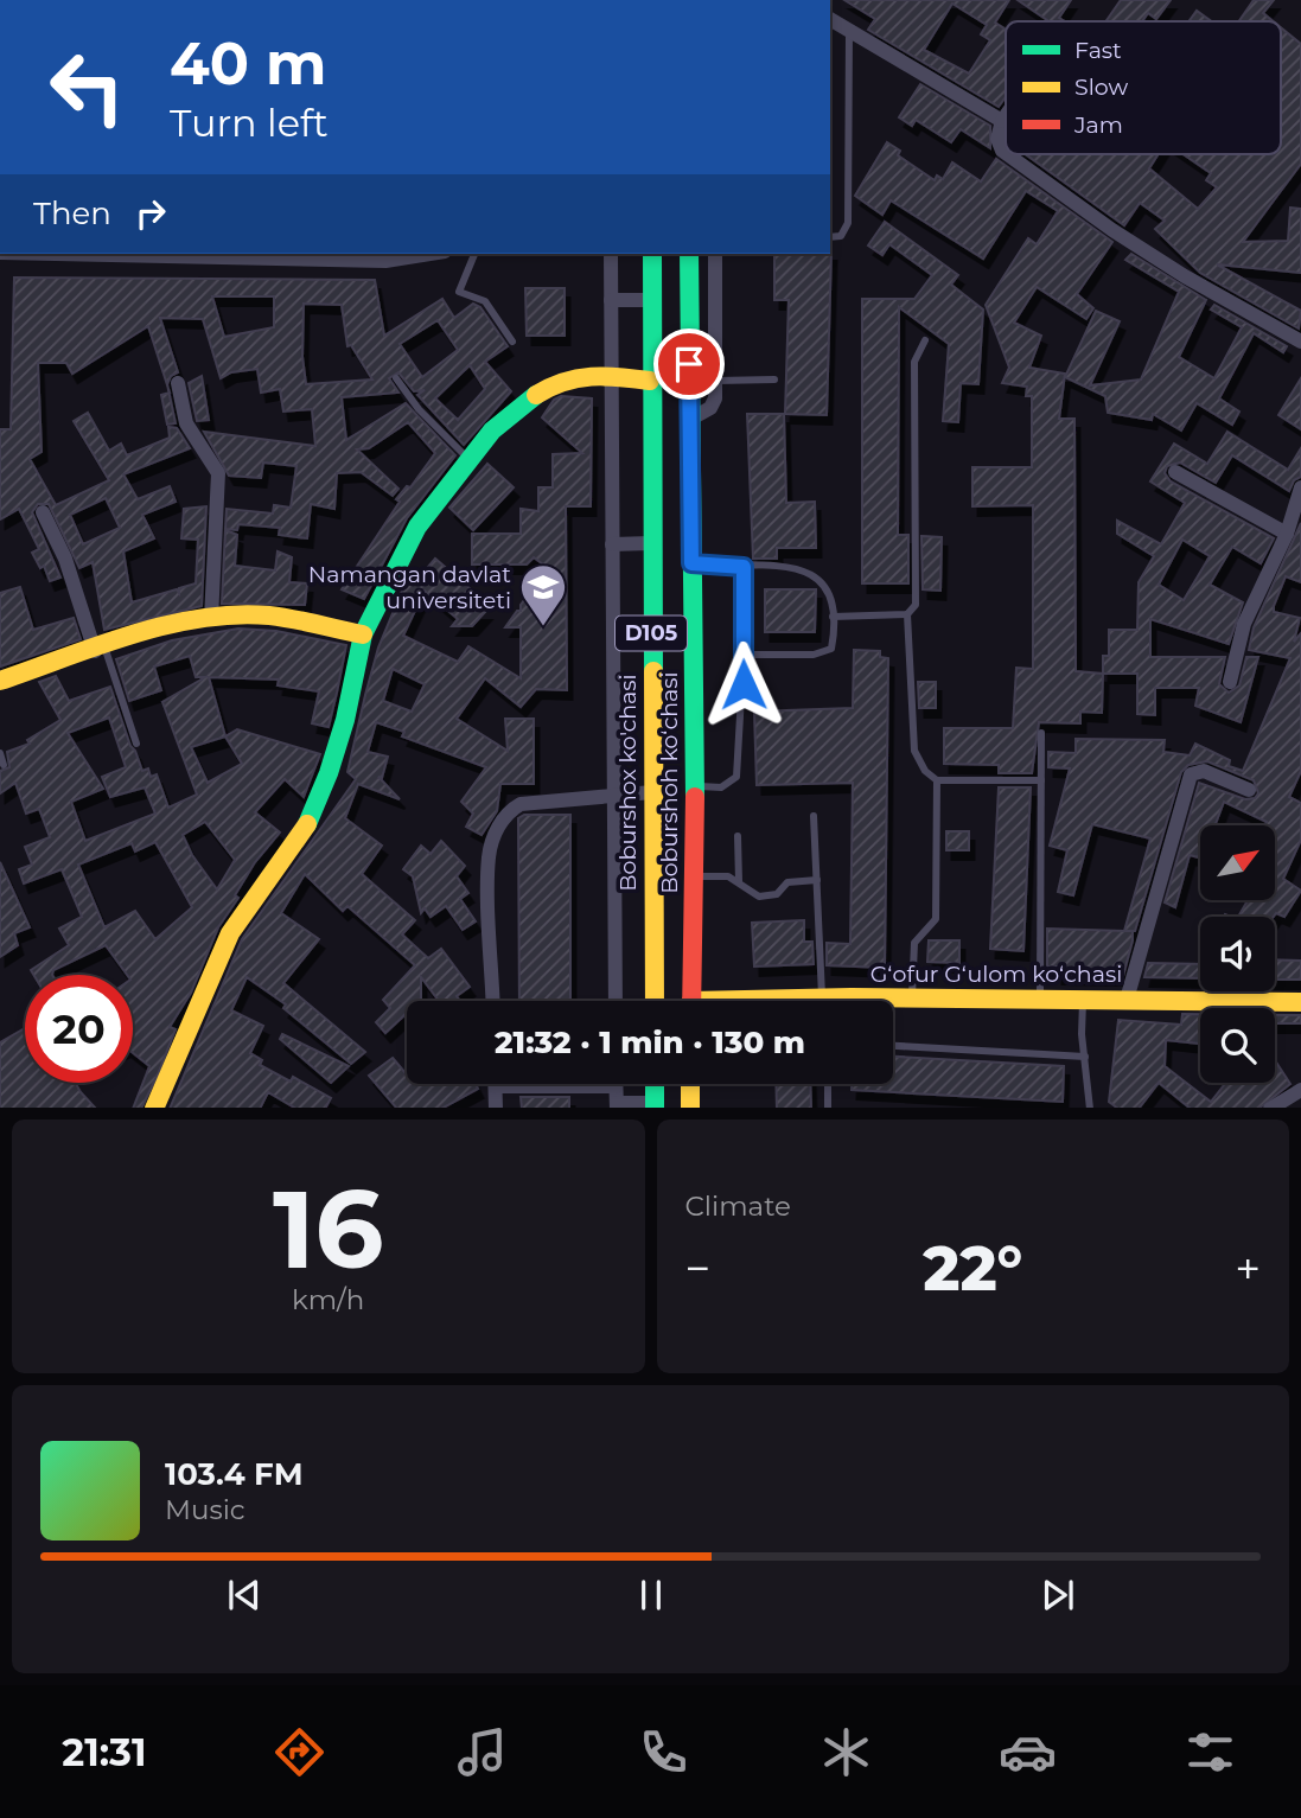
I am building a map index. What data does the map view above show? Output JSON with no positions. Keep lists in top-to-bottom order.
{
  "streets": {
    "street": [
      "D105",
      "Boburshox ko'chasi",
      "Boburshoh koʻchasi",
      "Gʻofur Gʻulom koʻchasi"
    ]
  },
  "places": {
    "school or university": ["Namangan davlat universiteti"]
  },
  "legend": ["Fast", "Slow", "Jam"],
  "north": "top right",
  "page": {
    "turn": ["40 m", "Turn left"],
    "then": "Then",
    "limit": "20",
    "trip": "21:32 · 1 min · 130 m",
    "tile": [
      ["16", "km/h"],
      "Climate"
    ],
    "heat": ["−", "22°", "+"],
    "song": ["103.4 FM", "Music"],
    "tabs": "21:31"
  }
}
